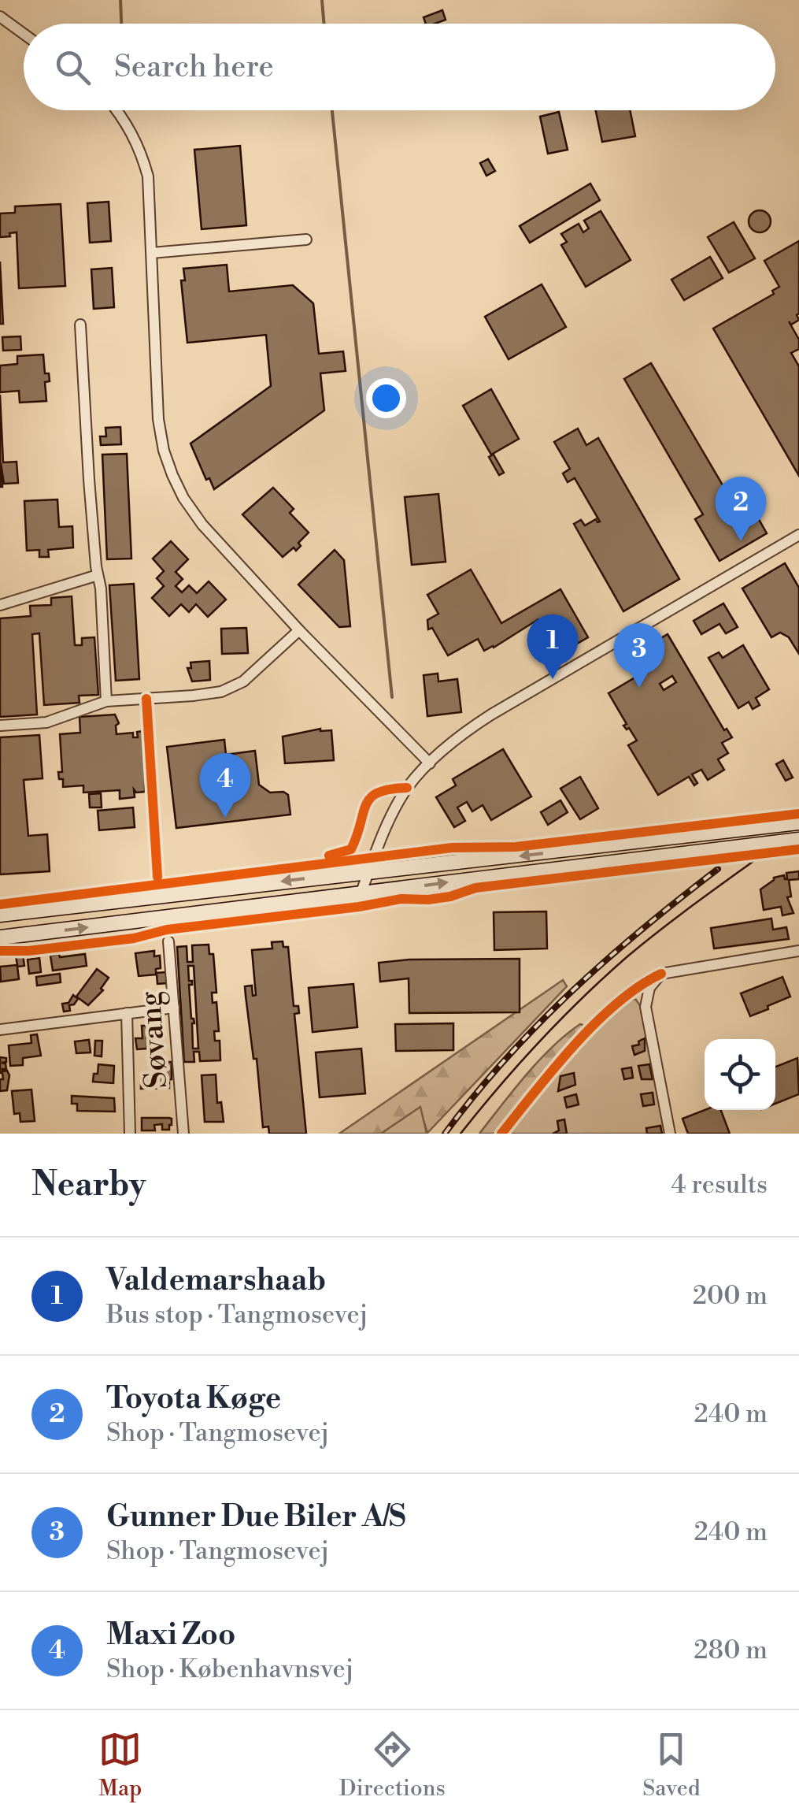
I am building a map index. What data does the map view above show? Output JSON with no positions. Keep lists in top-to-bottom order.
{
  "streets": {
    "street": ["Søvang"]
  },
  "page": {
    "search": "Search here",
    "pins": [
      "2",
      "1",
      "3",
      "4"
    ],
    "heading": ["Nearby", "4 results"],
    "list": [
      {
        "mark": "1",
        "name": "Valdemarshaab",
        "note": "Bus stop · Tangmosevej",
        "value": "200 m"
      },
      {
        "mark": "2",
        "name": "Toyota Køge",
        "note": "Shop · Tangmosevej",
        "value": "240 m"
      },
      {
        "mark": "3",
        "name": "Gunner Due Biler A/S",
        "note": "Shop · Tangmosevej",
        "value": "240 m"
      },
      {
        "mark": "4",
        "name": "Maxi Zoo",
        "note": "Shop · Københavnsvej",
        "value": "280 m"
      }
    ],
    "nav": ["Map", "Directions", "Saved"]
  }
}
